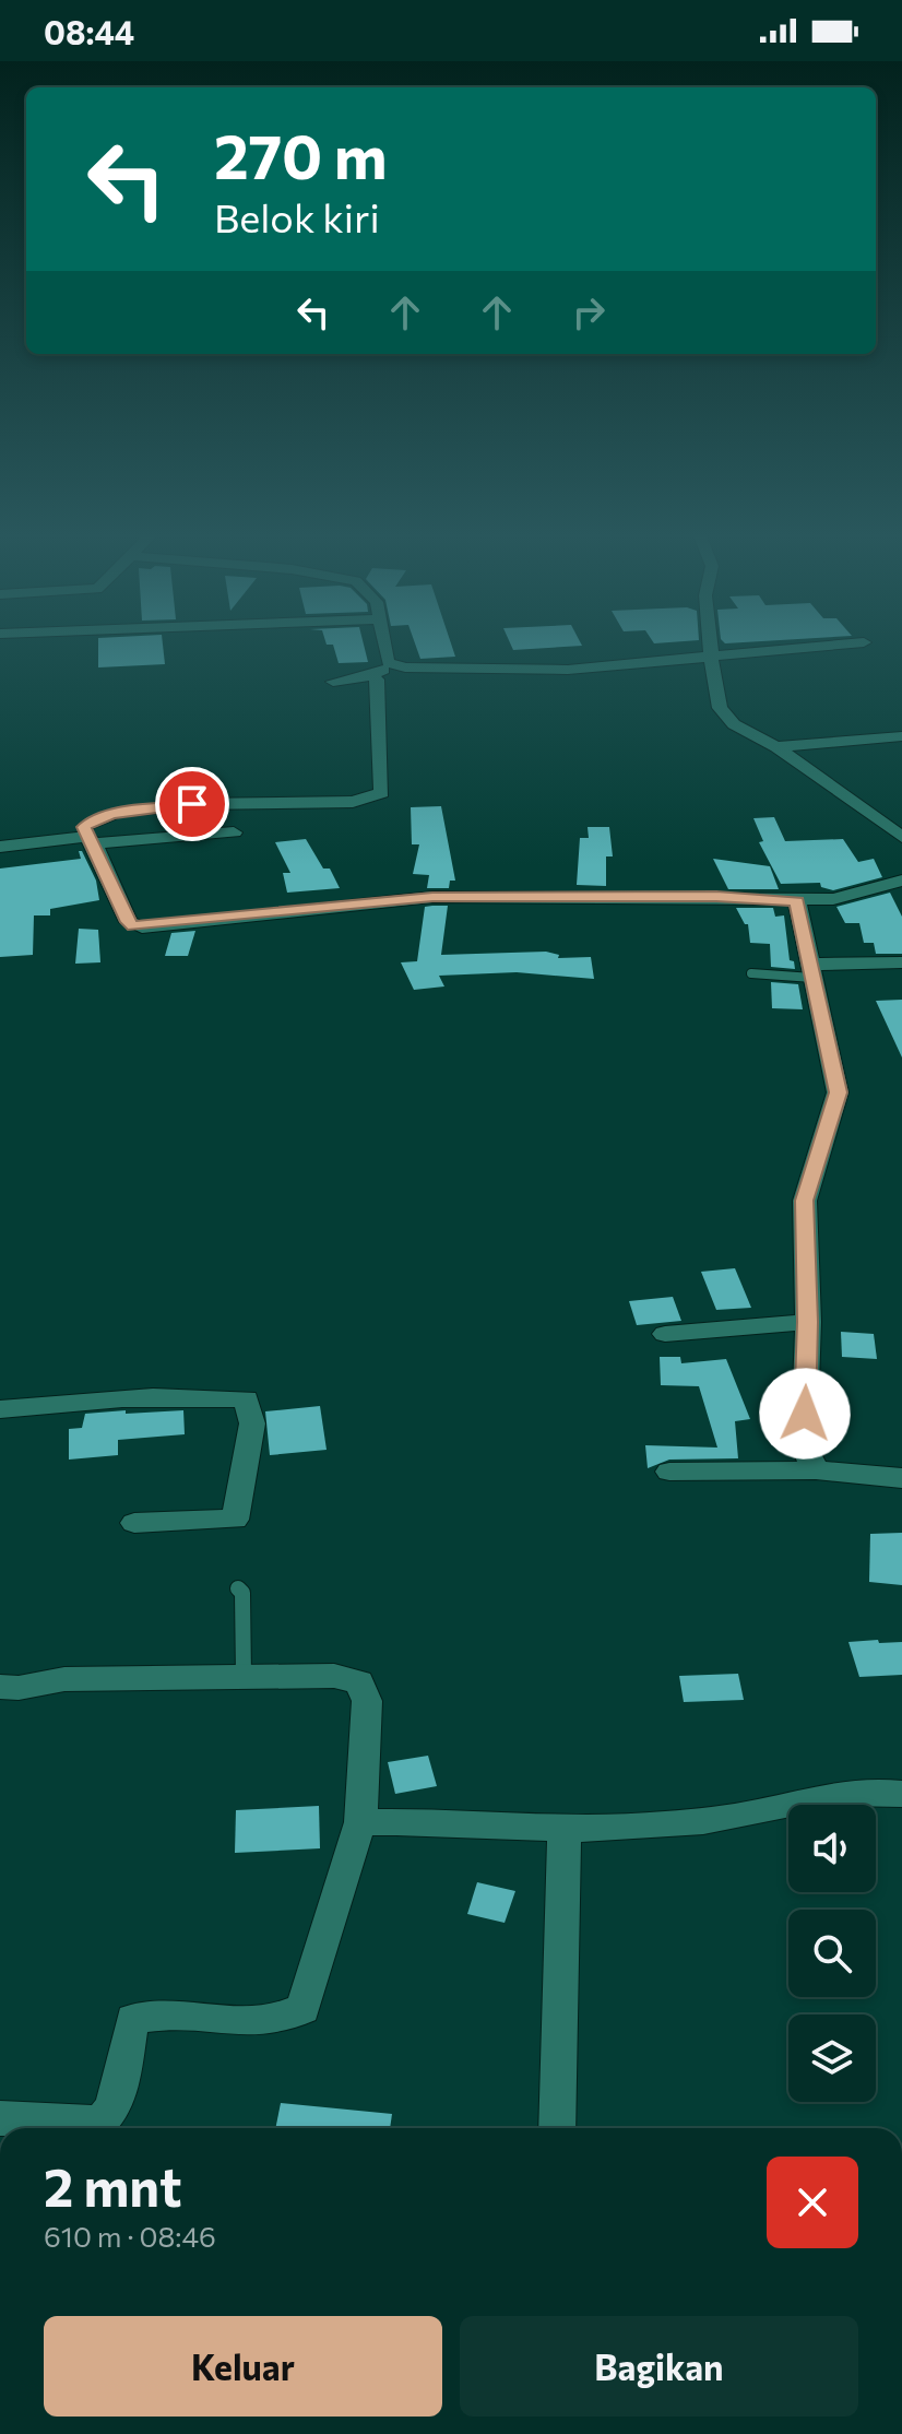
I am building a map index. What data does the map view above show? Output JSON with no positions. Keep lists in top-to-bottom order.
{
  "page": {
    "status": "08:44",
    "turn": ["270 m", "Belok kiri"],
    "heading": ["2 mnt", "610 m · 08:46"],
    "buttons": ["Keluar", "Bagikan"]
  }
}
